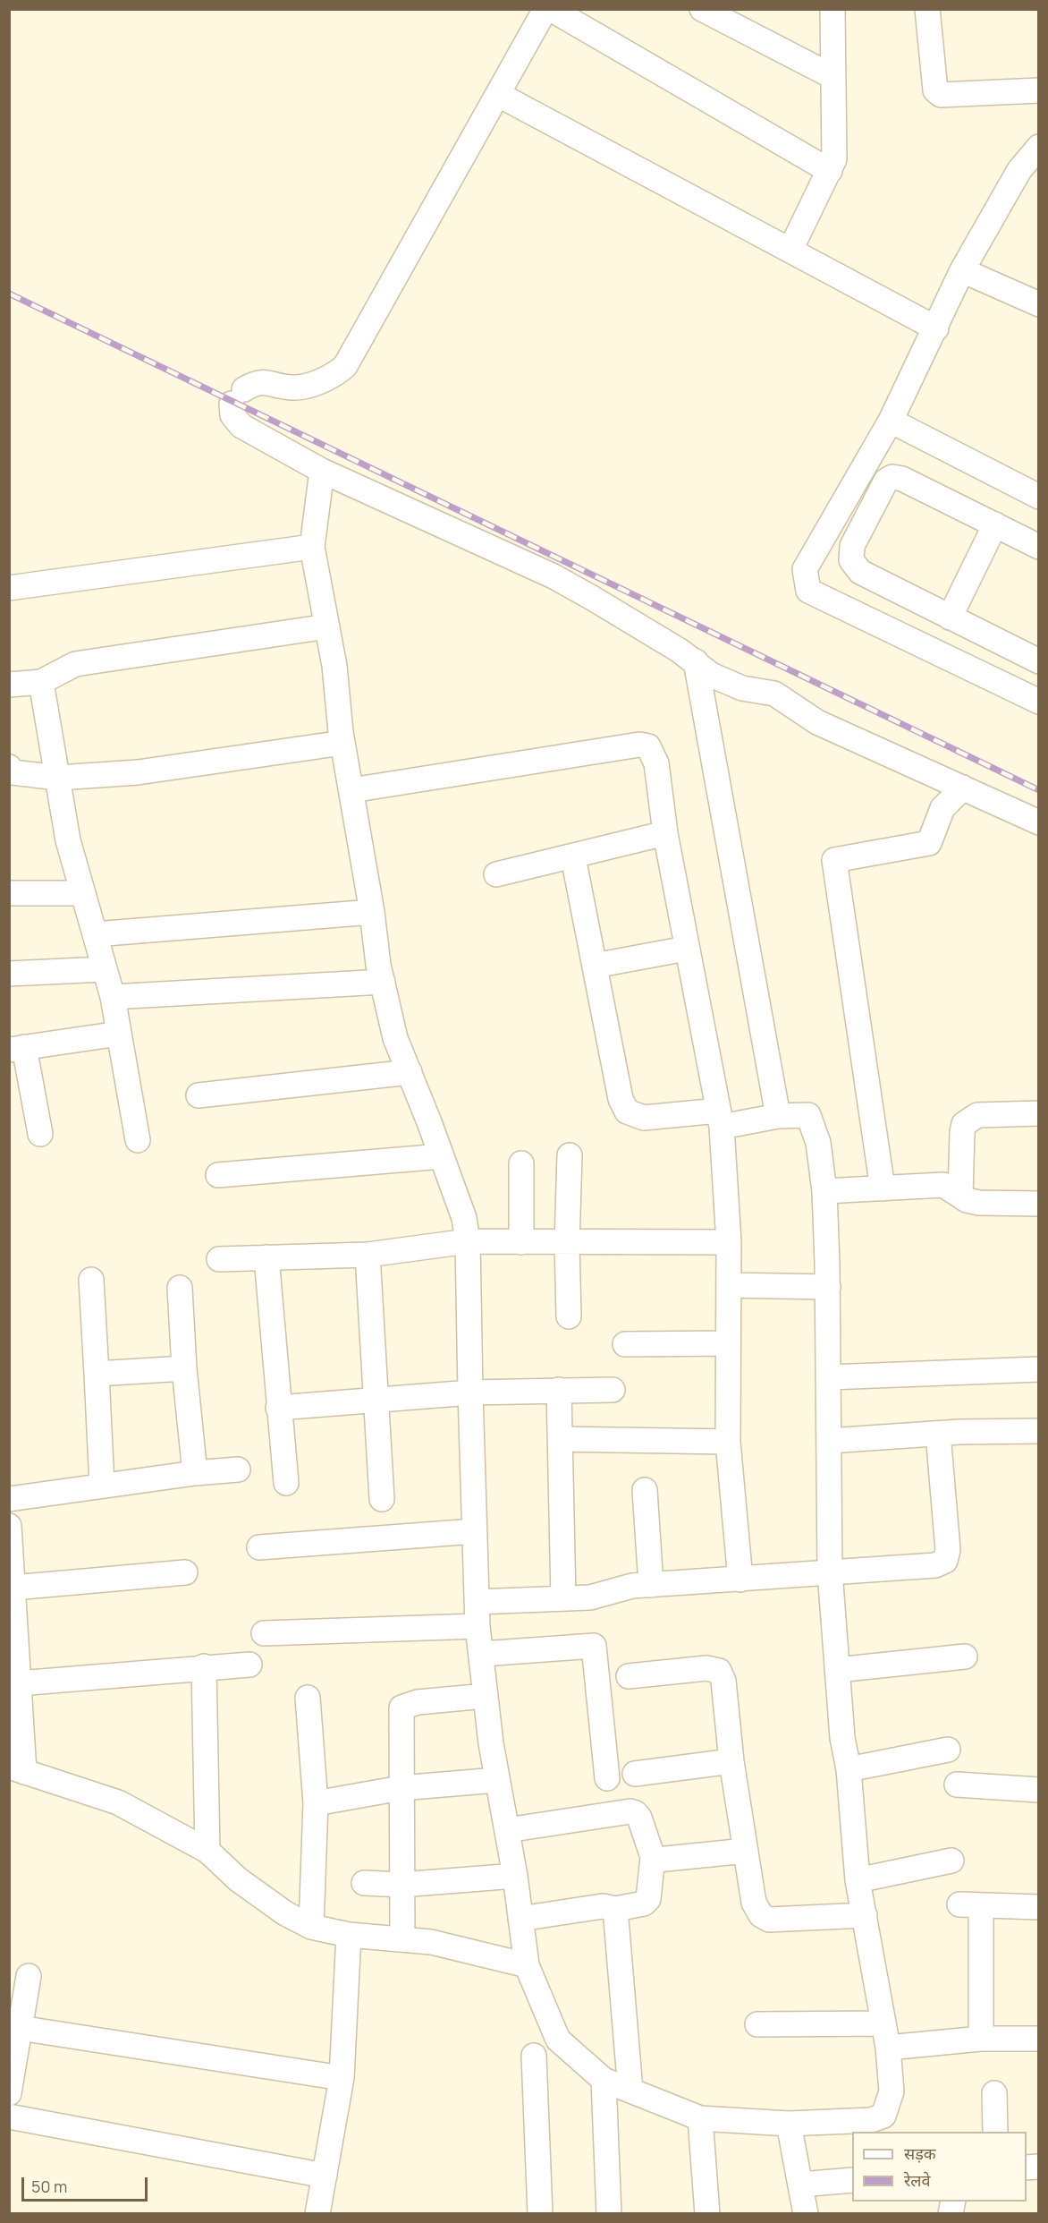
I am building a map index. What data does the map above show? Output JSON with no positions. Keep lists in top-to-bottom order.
{
  "legend": ["सड़क", "रेलवे"],
  "scale_bar": "50 m"
}
